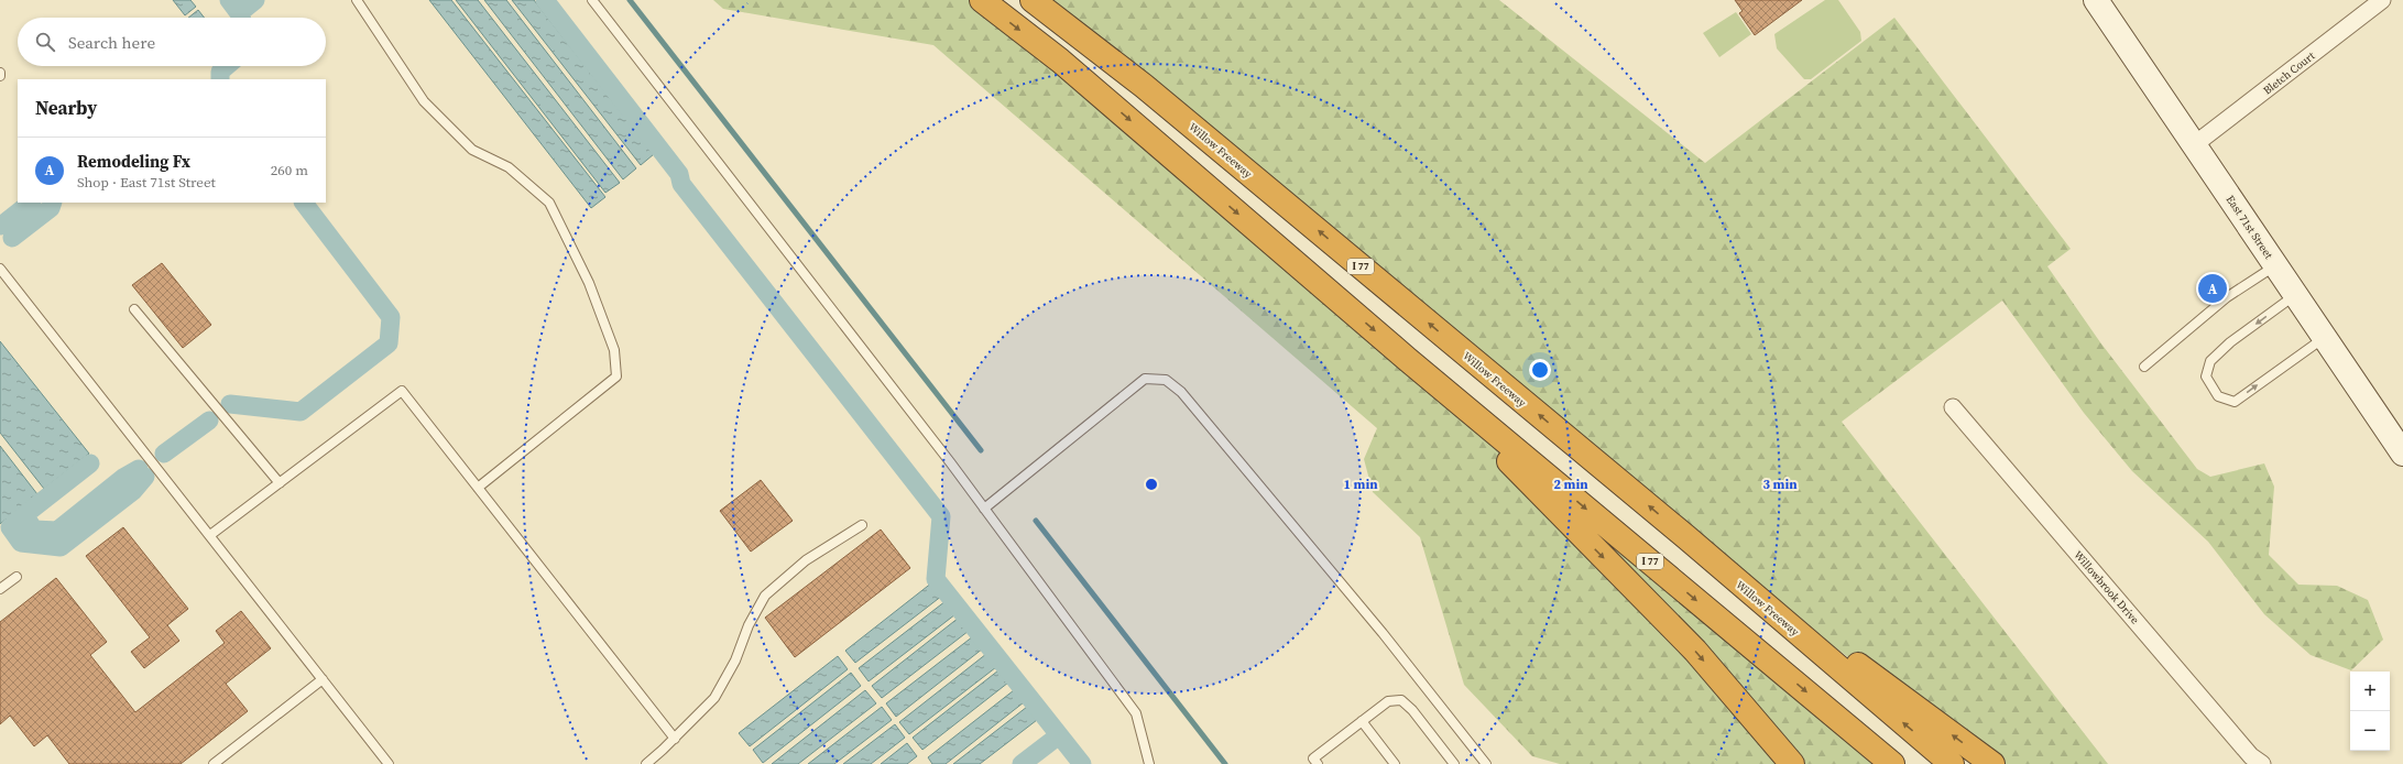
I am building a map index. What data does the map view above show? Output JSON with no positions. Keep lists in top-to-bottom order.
{
  "streets": {
    "highway": ["Willow Freeway", "I 77"],
    "main road": ["East 71st Street"],
    "street": ["Bletch Court", "Willowbrook Drive"]
  },
  "crossings": [
    ["Bletch Court", "East 71st Street"]
  ],
  "page": {
    "search": "Search here",
    "heading": "Nearby",
    "list": [
      {
        "mark": "A",
        "name": "Remodeling Fx",
        "note": "Shop · East 71st Street",
        "value": "260 m"
      }
    ],
    "pins": "A",
    "map_buttons": ["+", "−"]
  },
  "rings": ["1 min", "2 min", "3 min"]
}
